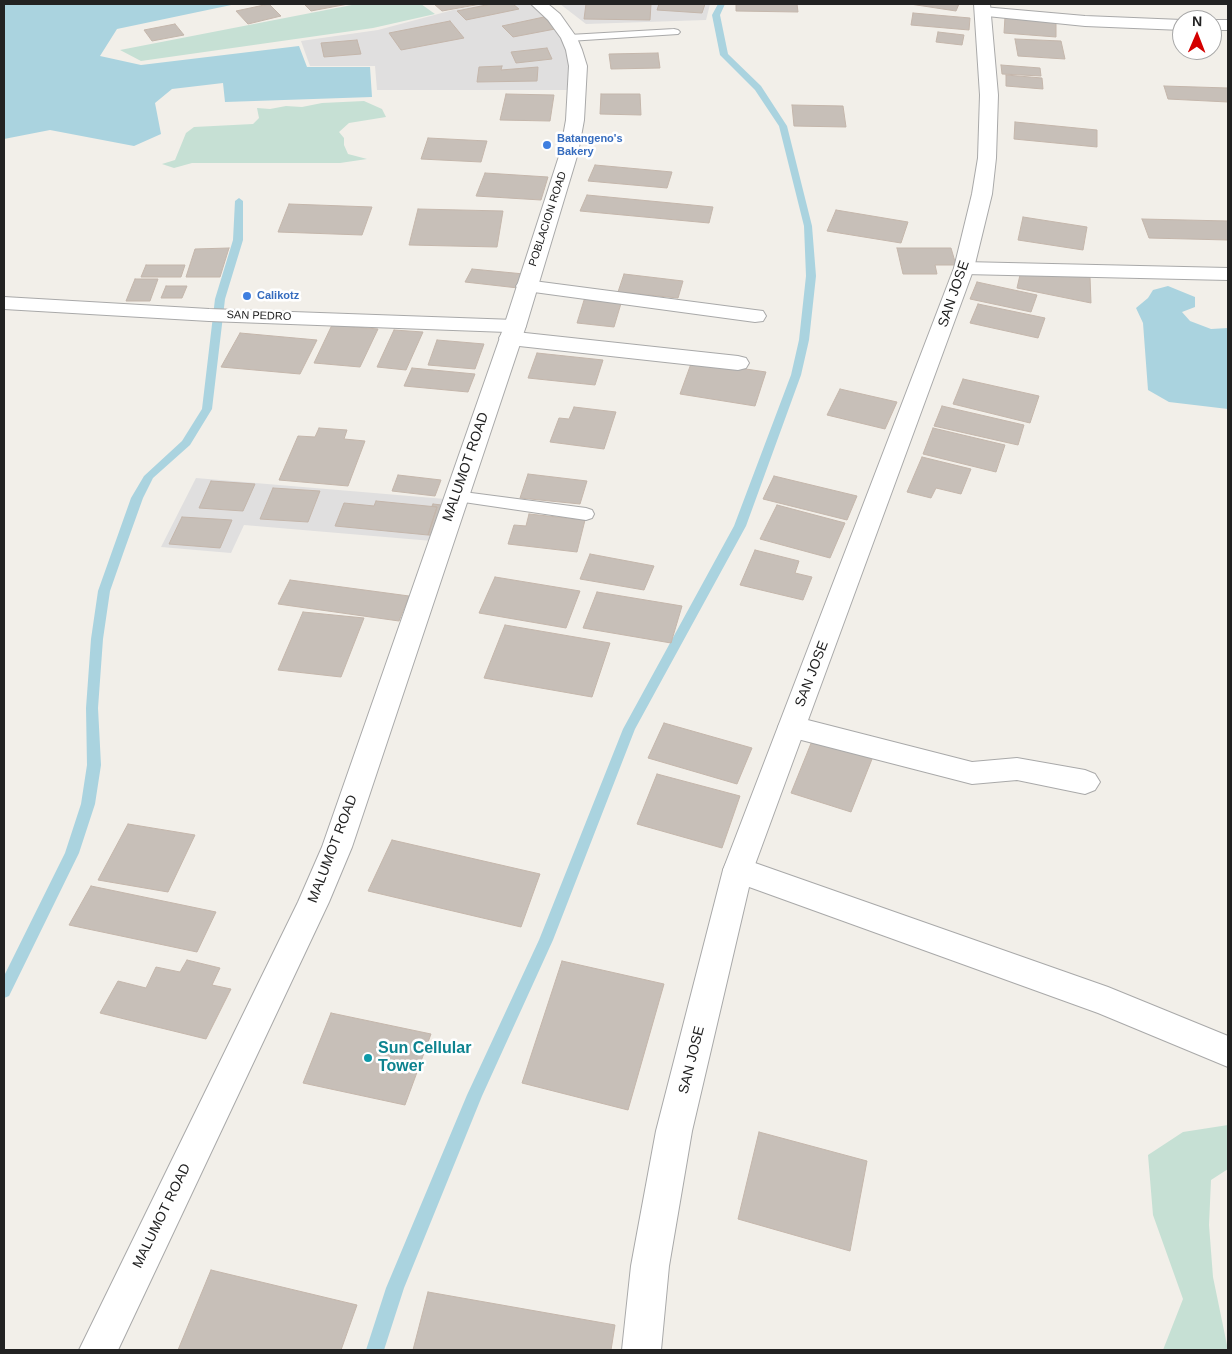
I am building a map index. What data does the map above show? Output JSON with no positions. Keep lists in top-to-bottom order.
{
  "streets": {
    "street": [
      "POBLACION ROAD",
      "SAN JOSE",
      "SAN PEDRO",
      "MALUMOT ROAD"
    ]
  },
  "crossings": [
    ["POBLACION ROAD", "SAN PEDRO"],
    ["POBLACION ROAD", "MALUMOT ROAD"],
    ["SAN PEDRO", "MALUMOT ROAD"]
  ],
  "places": ["Batangeno's Bakery", "Calikotz", "Sun Cellular Tower"],
  "north": "top"
}
